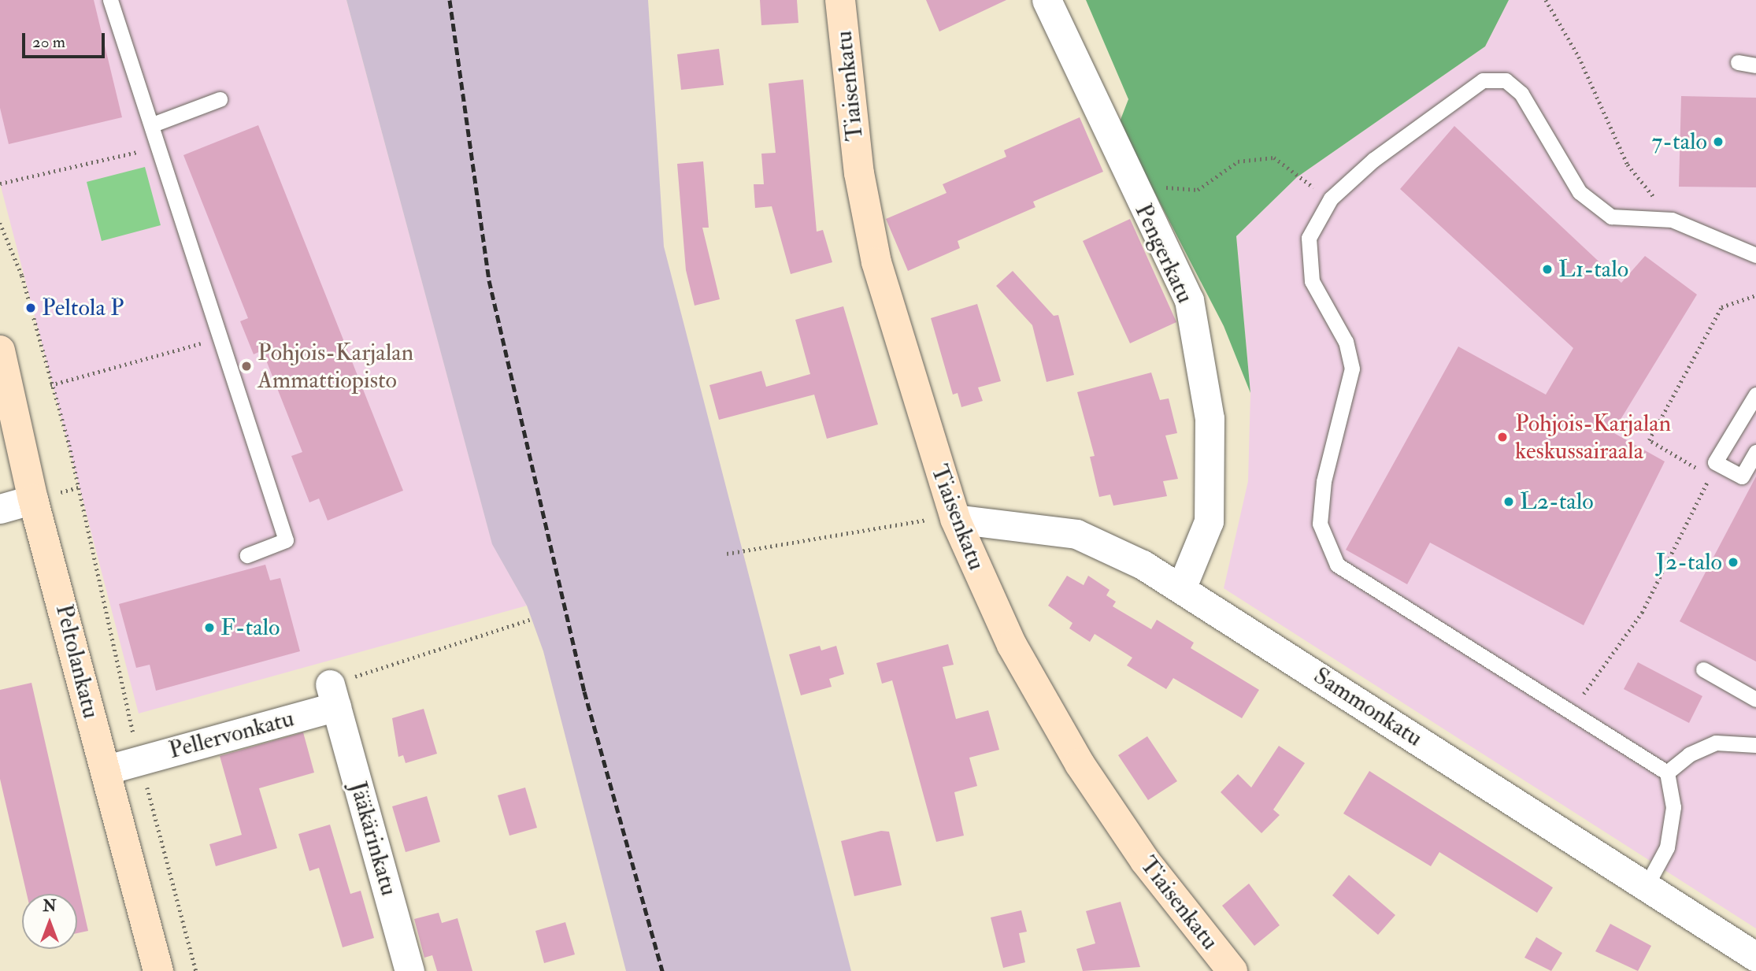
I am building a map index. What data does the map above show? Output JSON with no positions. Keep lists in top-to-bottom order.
{
  "streets": {
    "street": [
      "Tiaisenkatu",
      "Pengerkatu",
      "Peltolankatu",
      "Sammonkatu",
      "Pellervonkatu",
      "Jääkärinkatu"
    ]
  },
  "crossings": [
    ["Tiaisenkatu", "Sammonkatu"],
    ["Pengerkatu", "Sammonkatu"],
    ["Peltolankatu", "Pellervonkatu"],
    ["Pellervonkatu", "Jääkärinkatu"]
  ],
  "places": [
    "7-talo",
    "L1-talo",
    "Peltola P",
    "Pohjois-Karjalan Ammattiopisto",
    "Pohjois-Karjalan keskussairaala",
    "L2-talo",
    "J2-talo",
    "F-talo"
  ],
  "scale_bar": "20 m",
  "north": "top"
}
